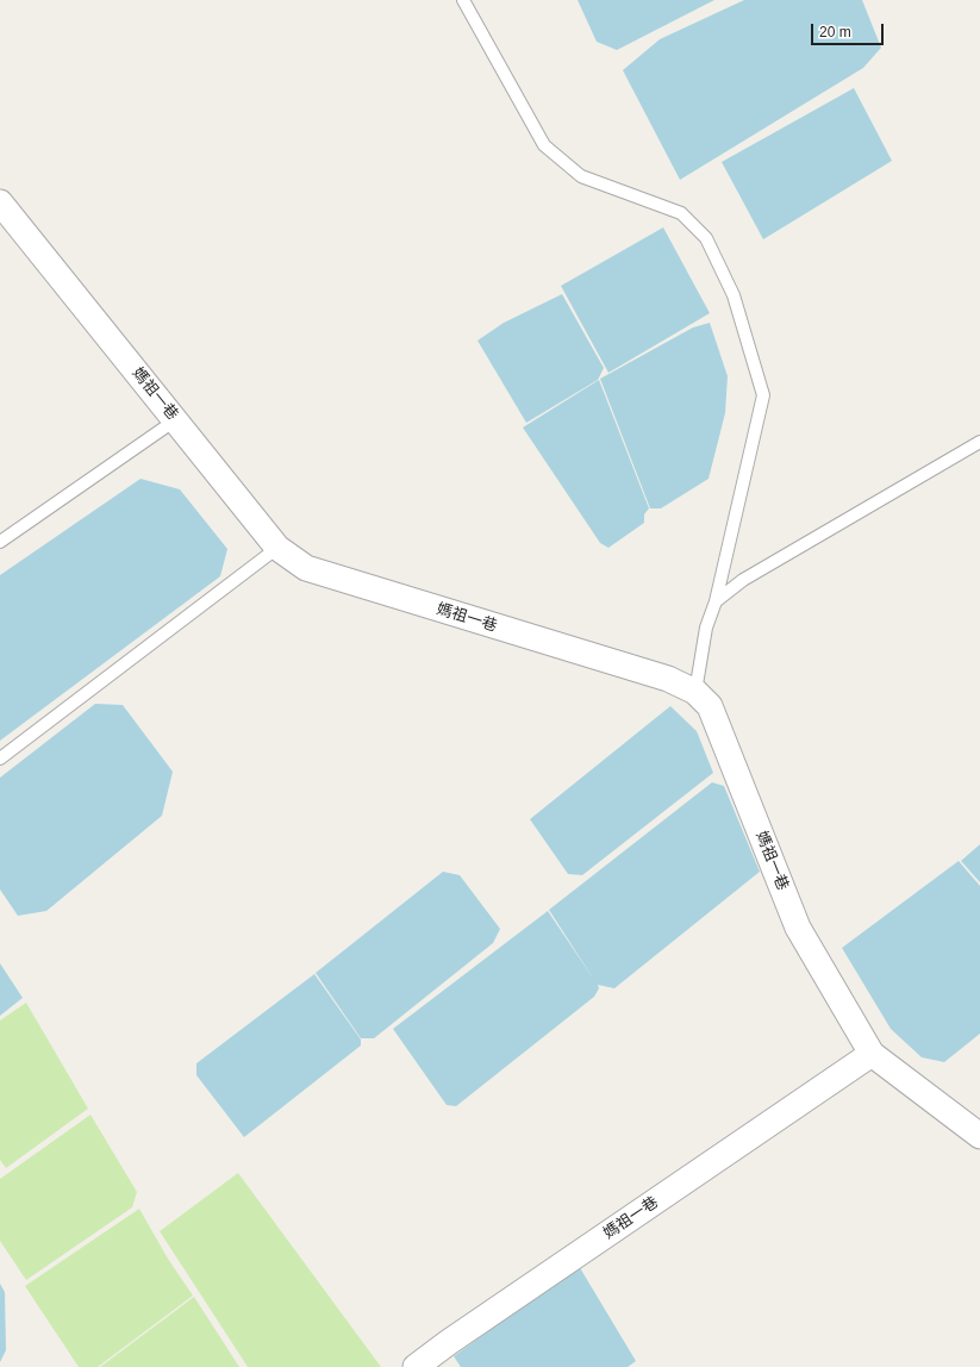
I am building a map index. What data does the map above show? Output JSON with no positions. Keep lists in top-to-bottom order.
{
  "streets": {
    "street": ["媽祖一巷"]
  },
  "scale_bar": "20 m"
}
